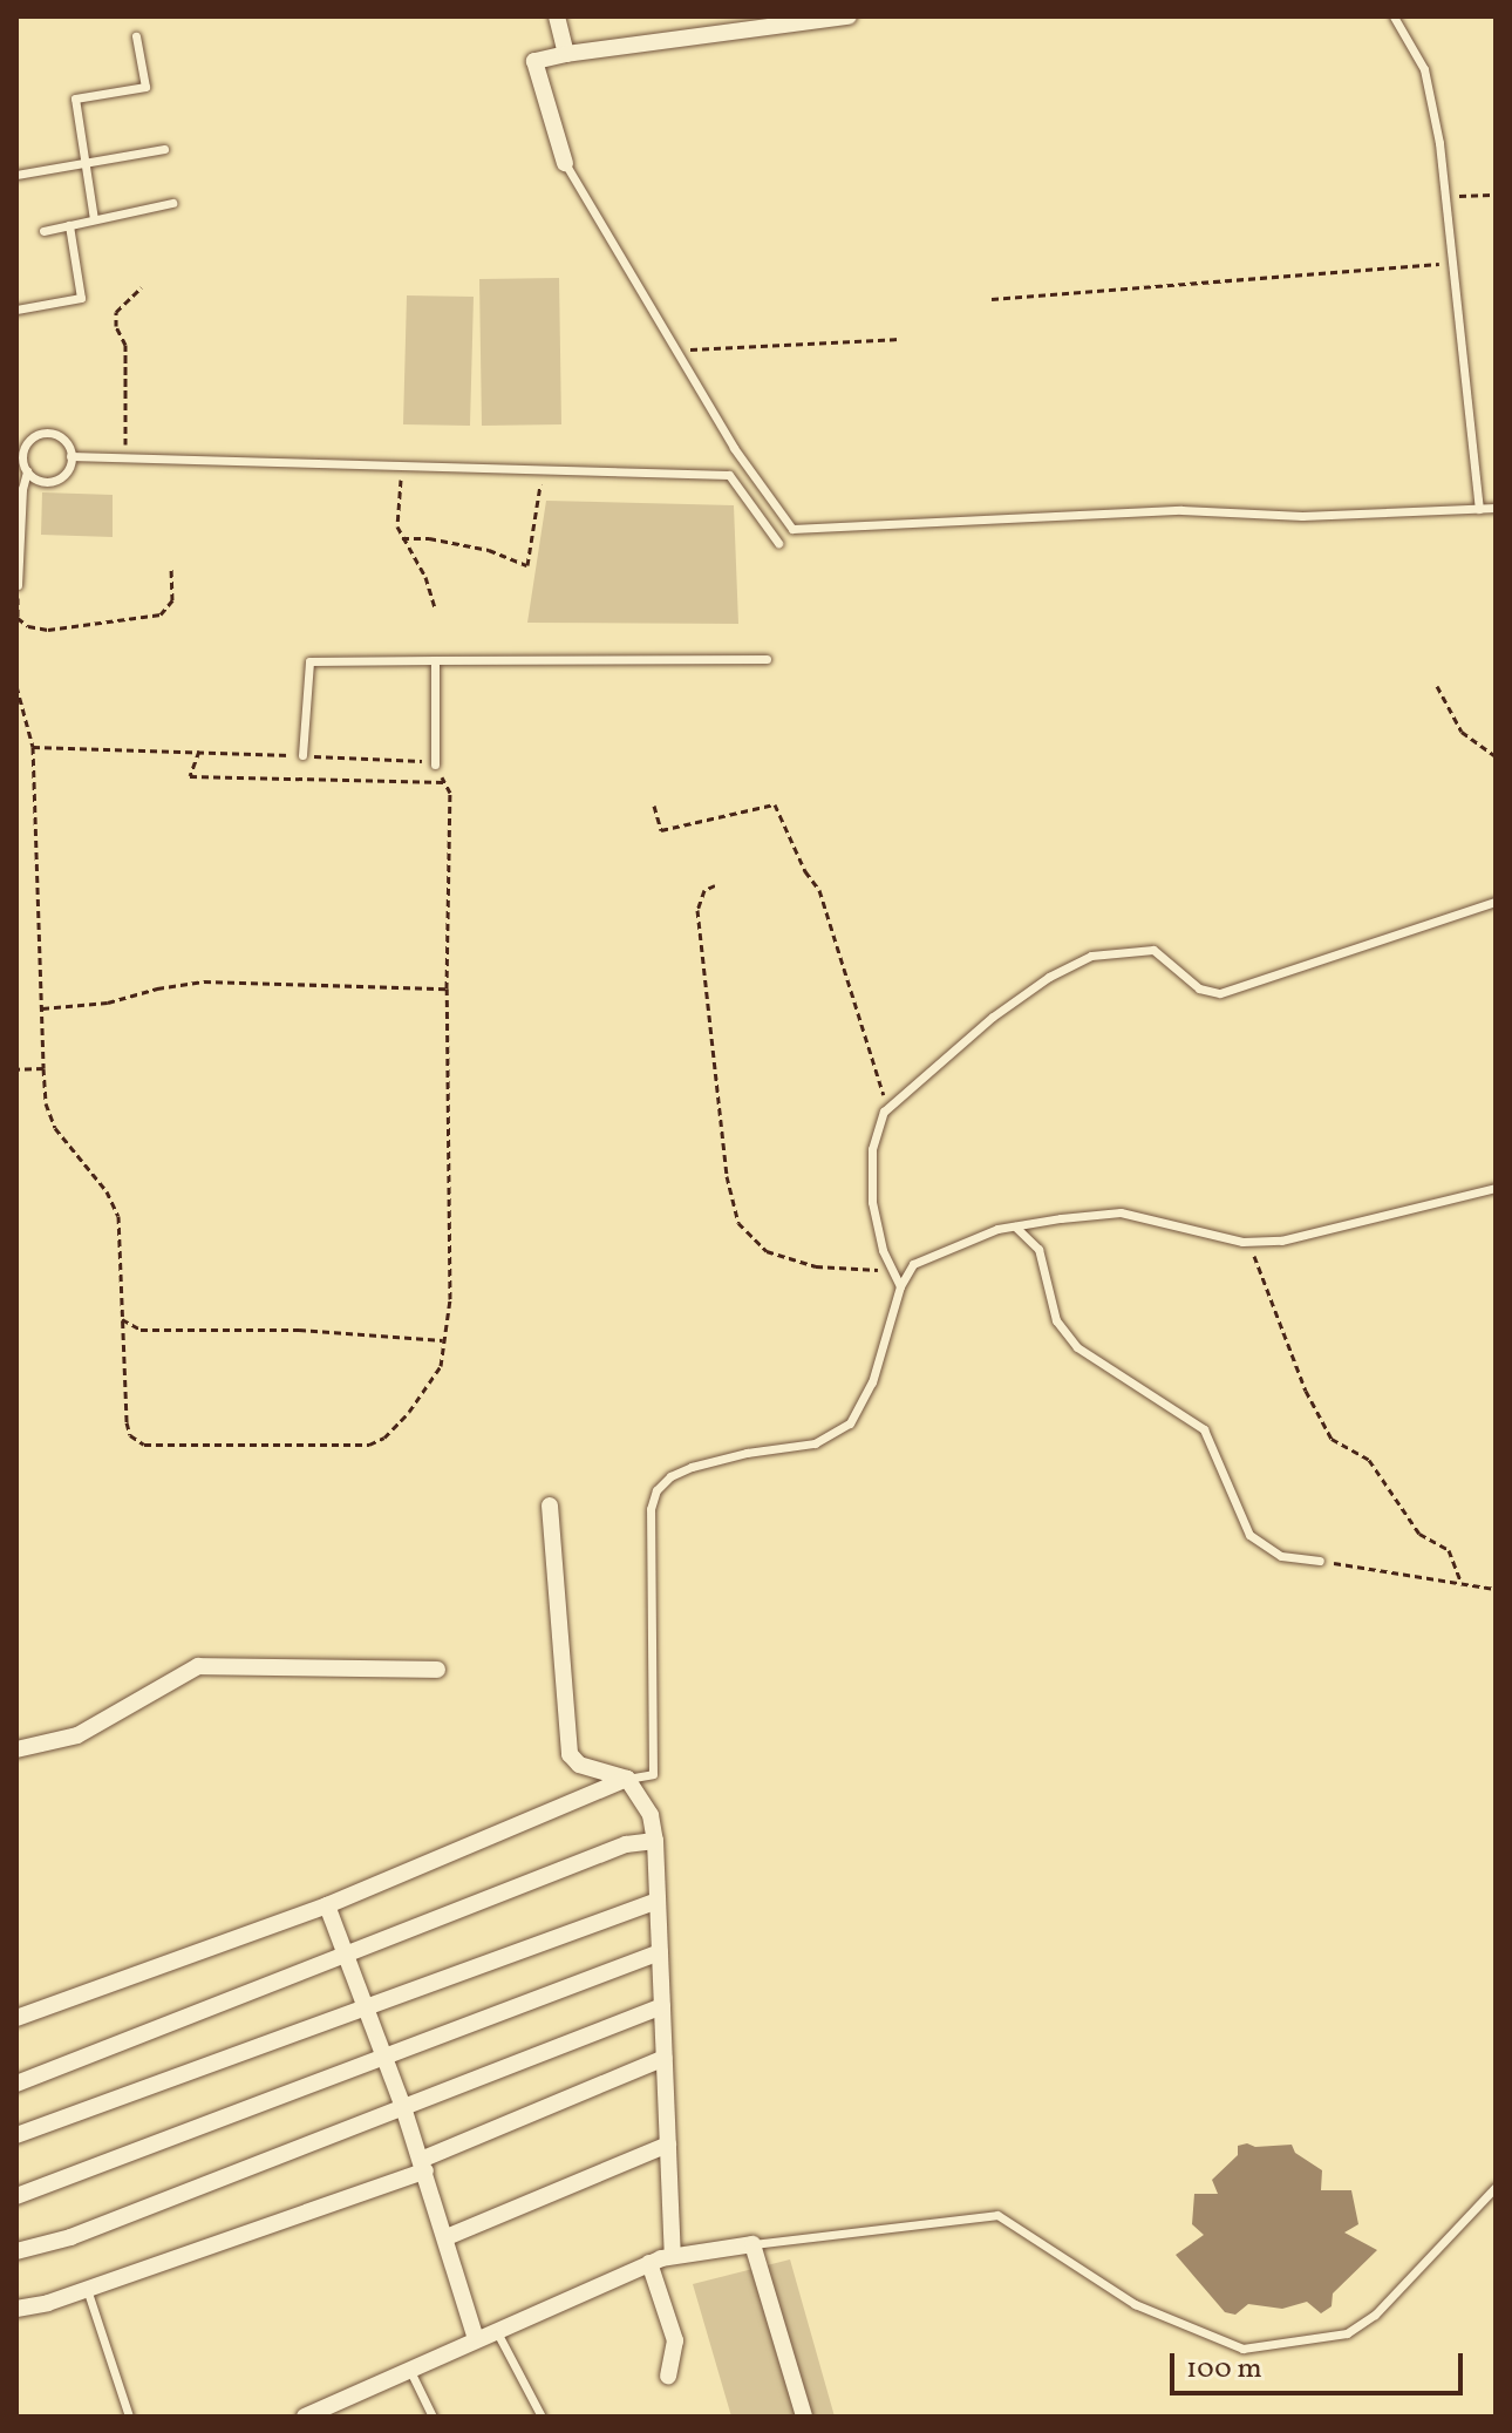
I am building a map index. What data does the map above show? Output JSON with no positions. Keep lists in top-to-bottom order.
{
  "scale_bar": "100 m"
}
